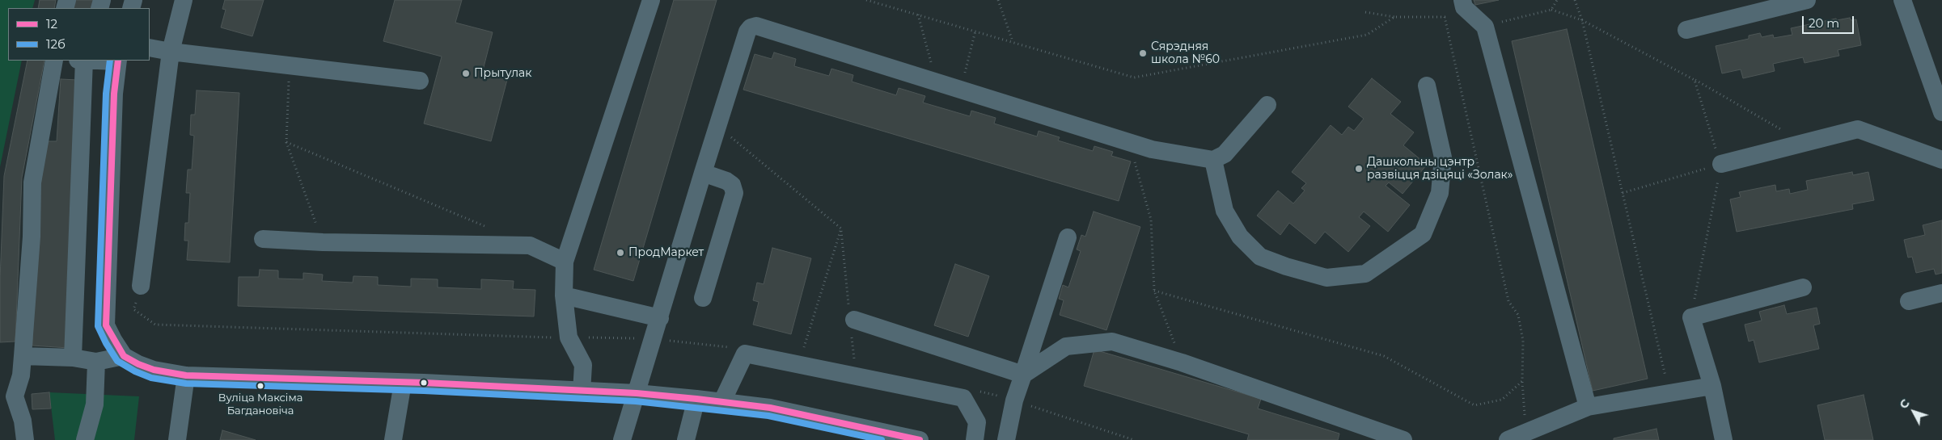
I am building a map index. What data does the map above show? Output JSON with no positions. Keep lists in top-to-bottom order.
{
  "places": [
    "Сярэдняя школа №60",
    "Прытулак",
    "Дашкольны цэнтр развіцця дзіцяці «Золак»",
    "ПродМаркет",
    "Вуліца Максіма Багдановіча"
  ],
  "lines": ["transit line 12", "transit line 12б"],
  "legend": ["12", "12б"],
  "scale_bar": "20 m",
  "north": "top left"
}
